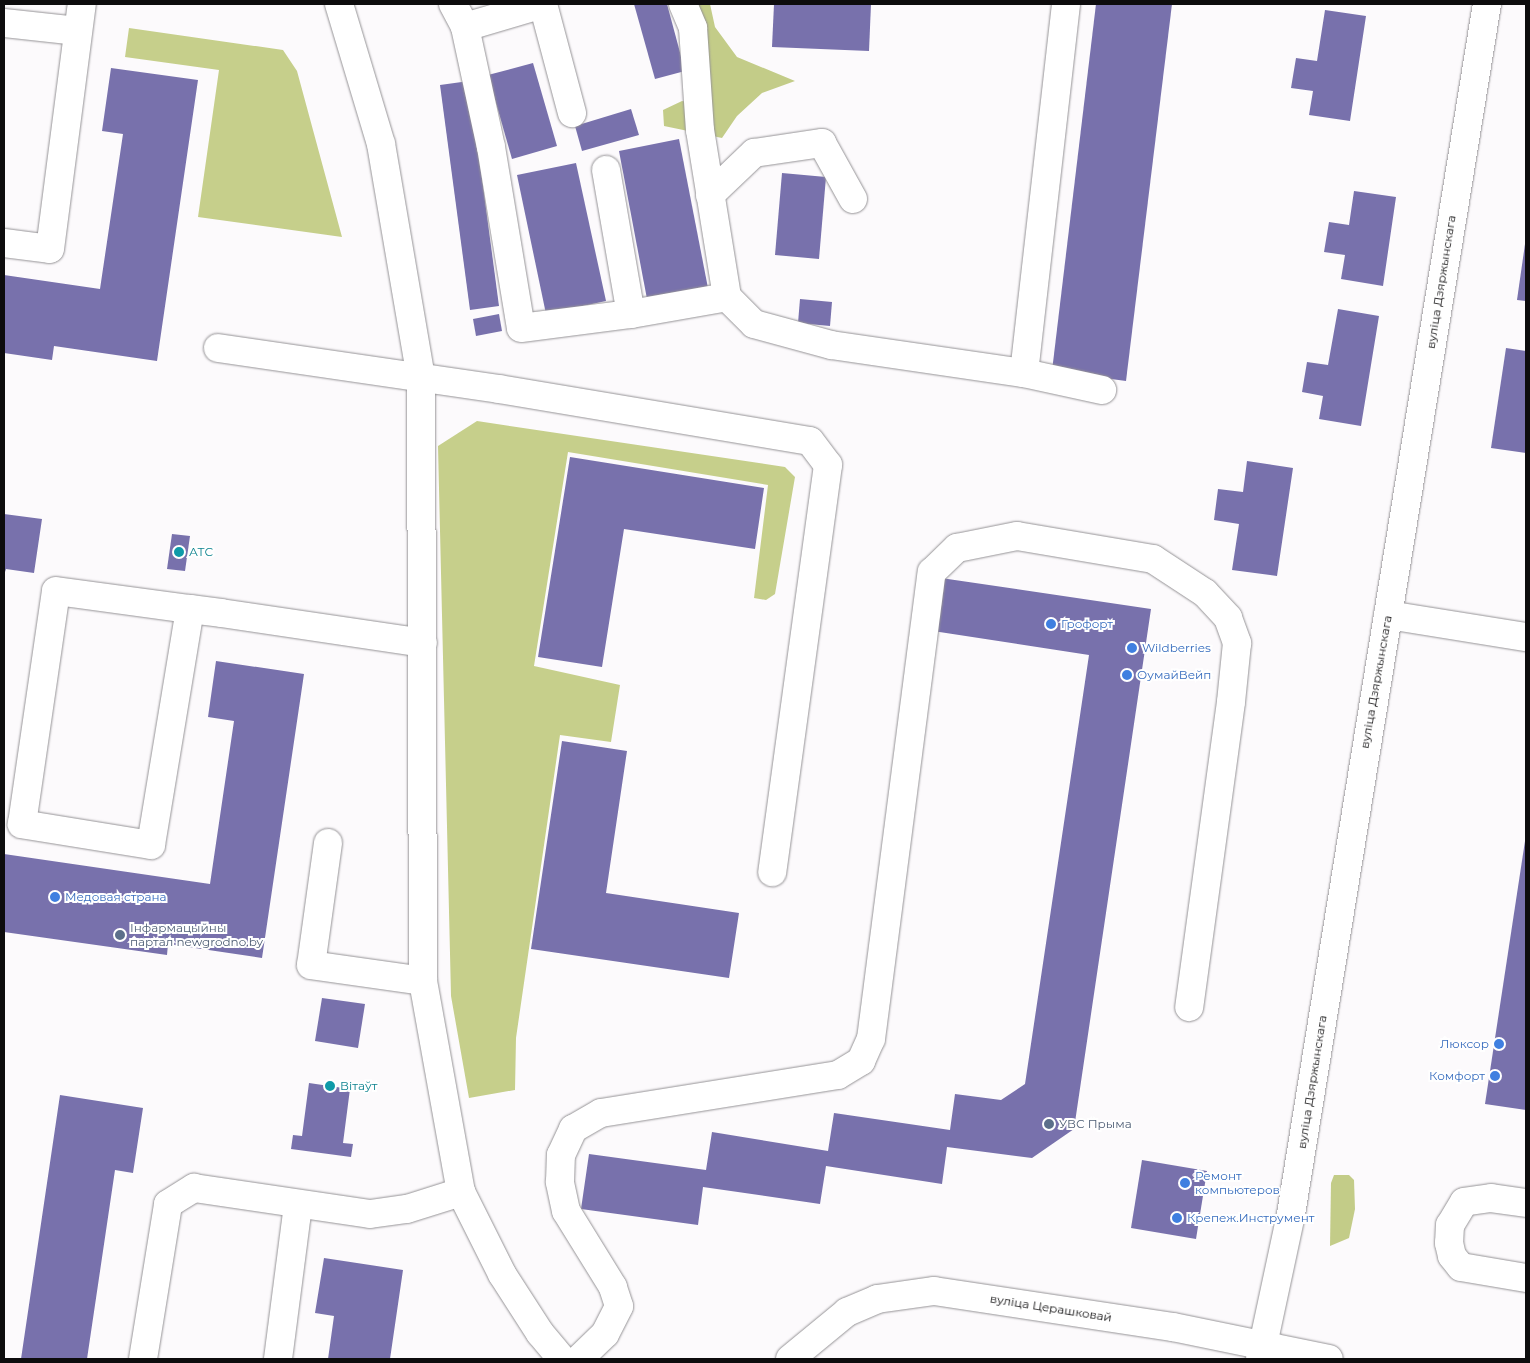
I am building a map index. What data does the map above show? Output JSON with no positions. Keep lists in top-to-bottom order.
{
  "streets": {
    "street": ["вуліца Дзяржынскага", "вуліца Церашковай"]
  },
  "crossings": [
    ["вуліца Дзяржынскага", "вуліца Церашковай"]
  ],
  "places": [
    "АТС",
    "Грофорт",
    "Wildberries",
    "ОумайВейп",
    "Медовая страна",
    "Інфармацыйны партал newgrodno.by",
    "Люксор",
    "Комфорт",
    "Вітаўт",
    "УВС Прыма",
    "Ремонт компьютеров",
    "Крепеж.Инструмент"
  ]
}
